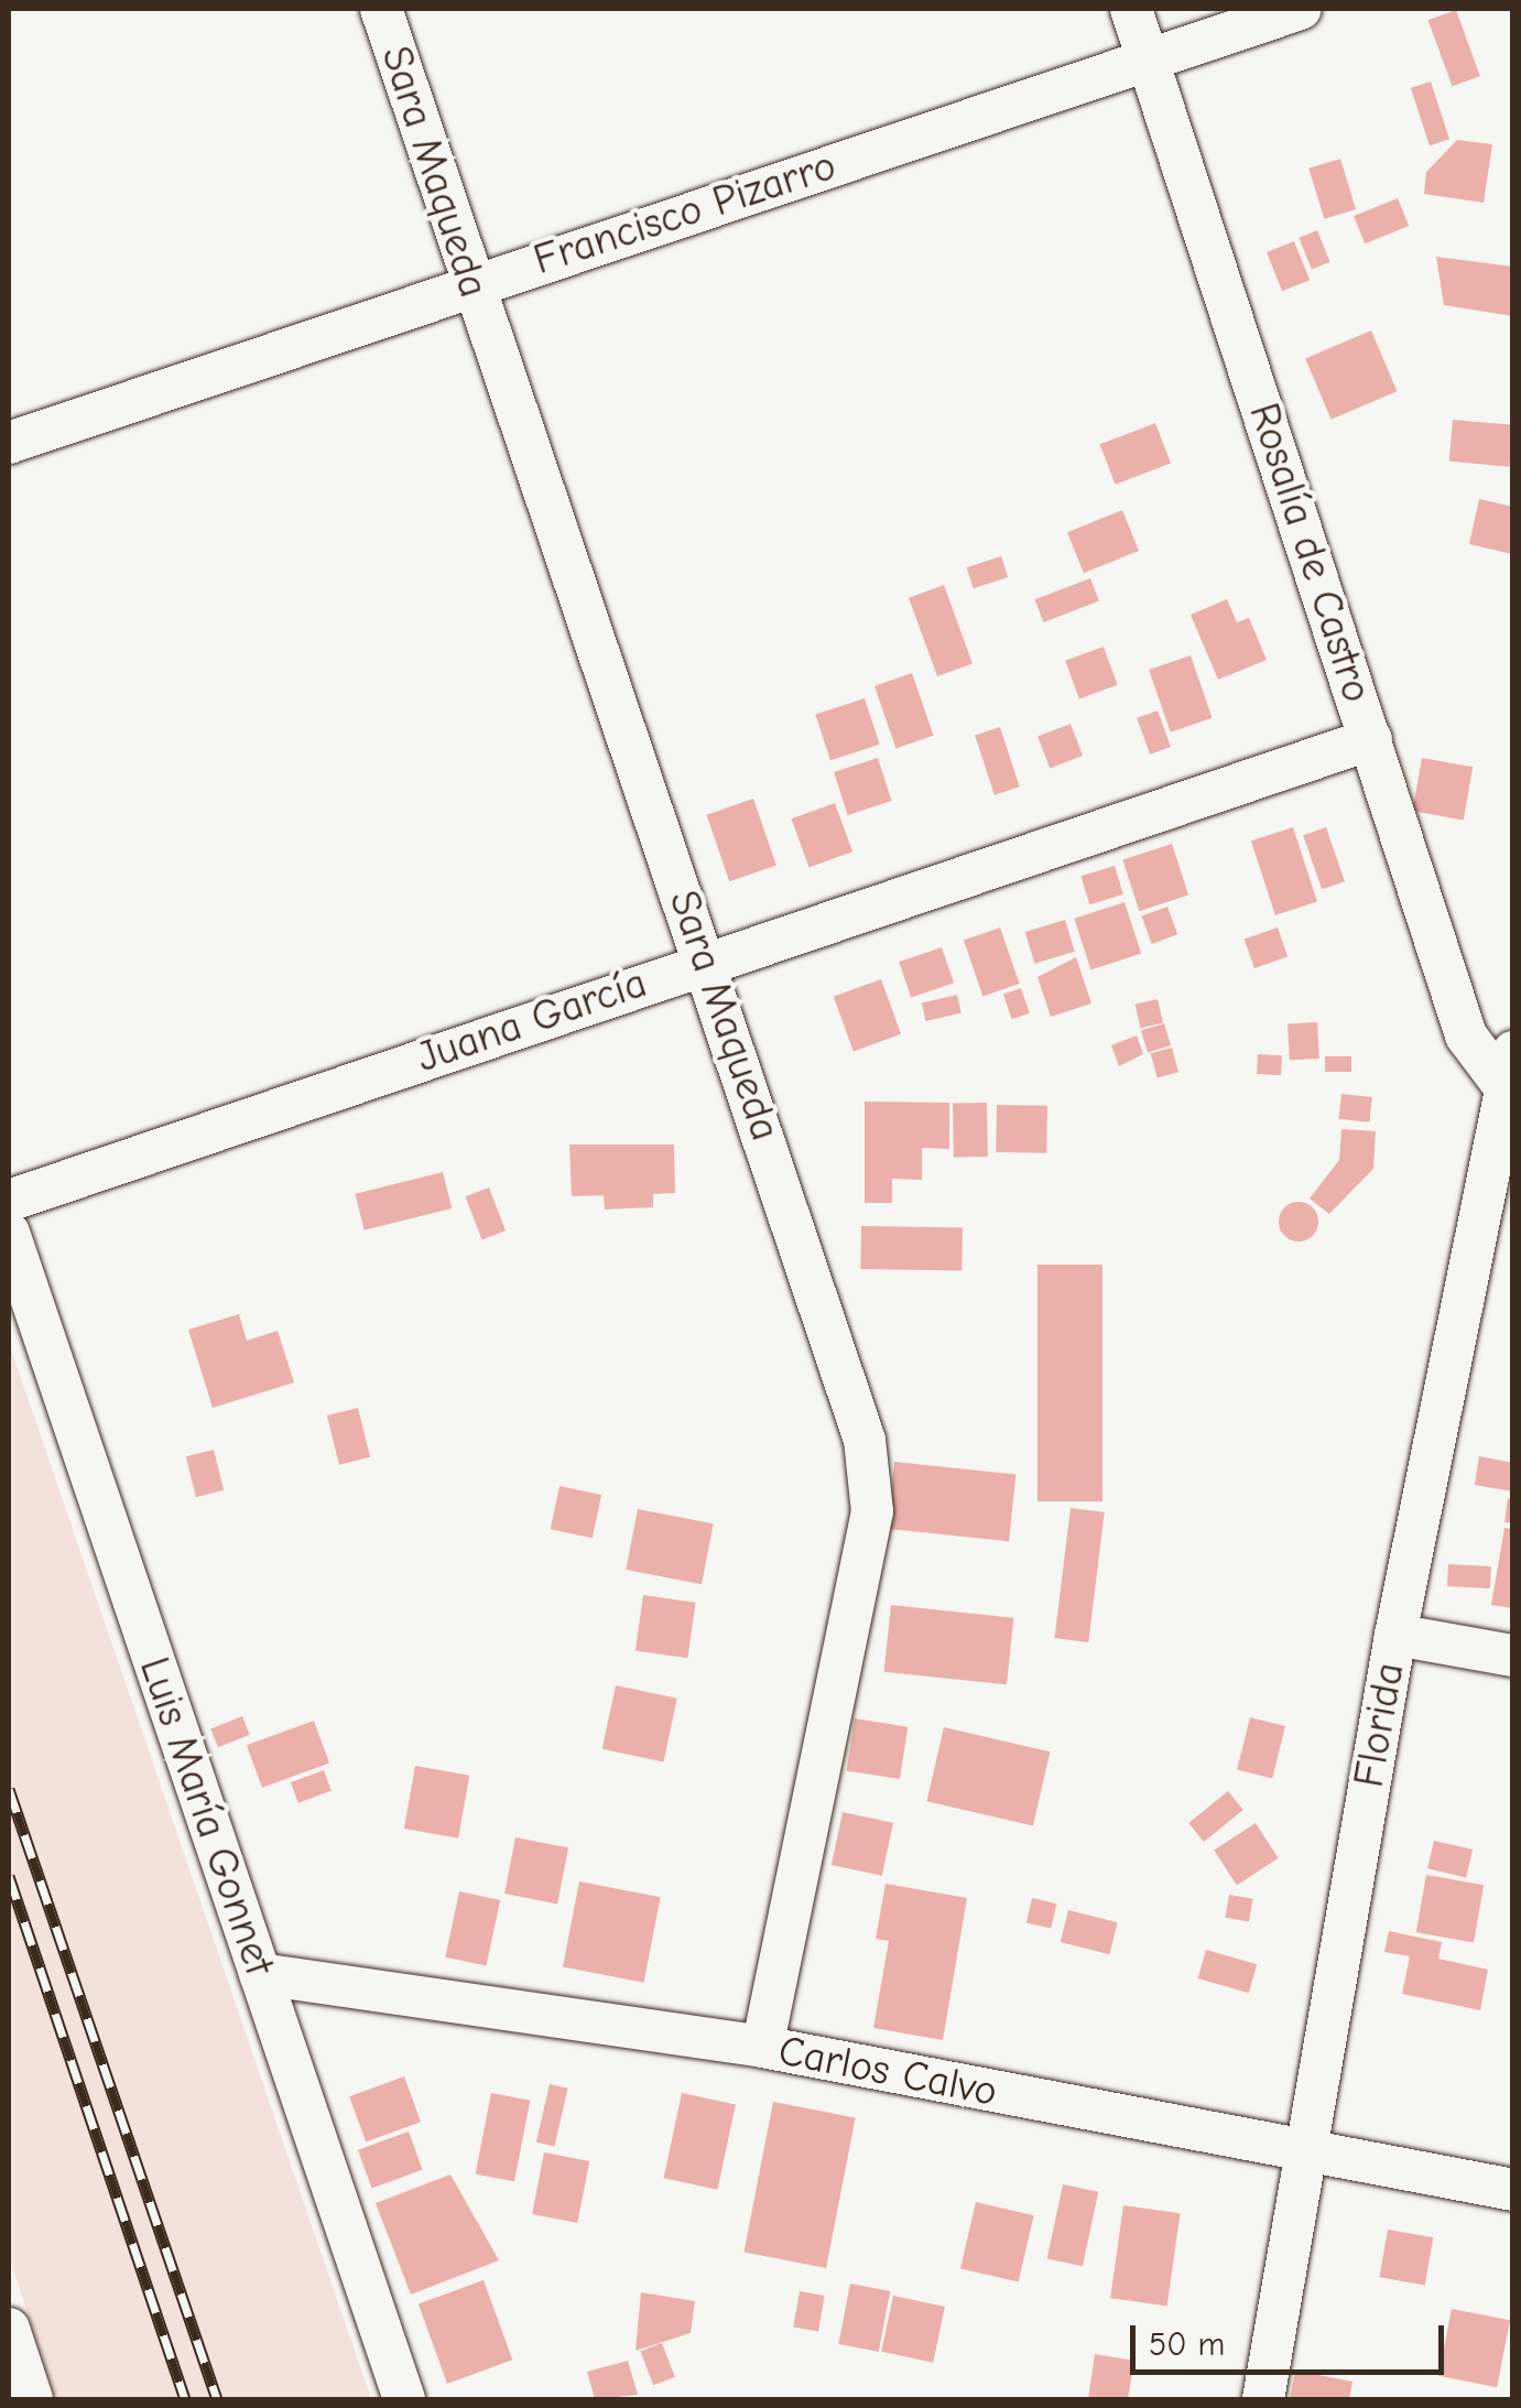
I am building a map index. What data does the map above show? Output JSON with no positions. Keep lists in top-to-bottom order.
{
  "streets": {
    "street": [
      "Sara Maqueda",
      "Francisco Pizarro",
      "Rosalía de Castro",
      "Juana García",
      "Florida",
      "Luis María Gonnet",
      "Carlos Calvo"
    ]
  },
  "crossings": [
    ["Sara Maqueda", "Francisco Pizarro"],
    ["Sara Maqueda", "Juana García"],
    ["Sara Maqueda", "Carlos Calvo"],
    ["Francisco Pizarro", "Rosalía de Castro"],
    ["Rosalía de Castro", "Juana García"],
    ["Rosalía de Castro", "Florida"],
    ["Florida", "Carlos Calvo"],
    ["Luis María Gonnet", "Carlos Calvo"]
  ],
  "scale_bar": "50 m"
}
